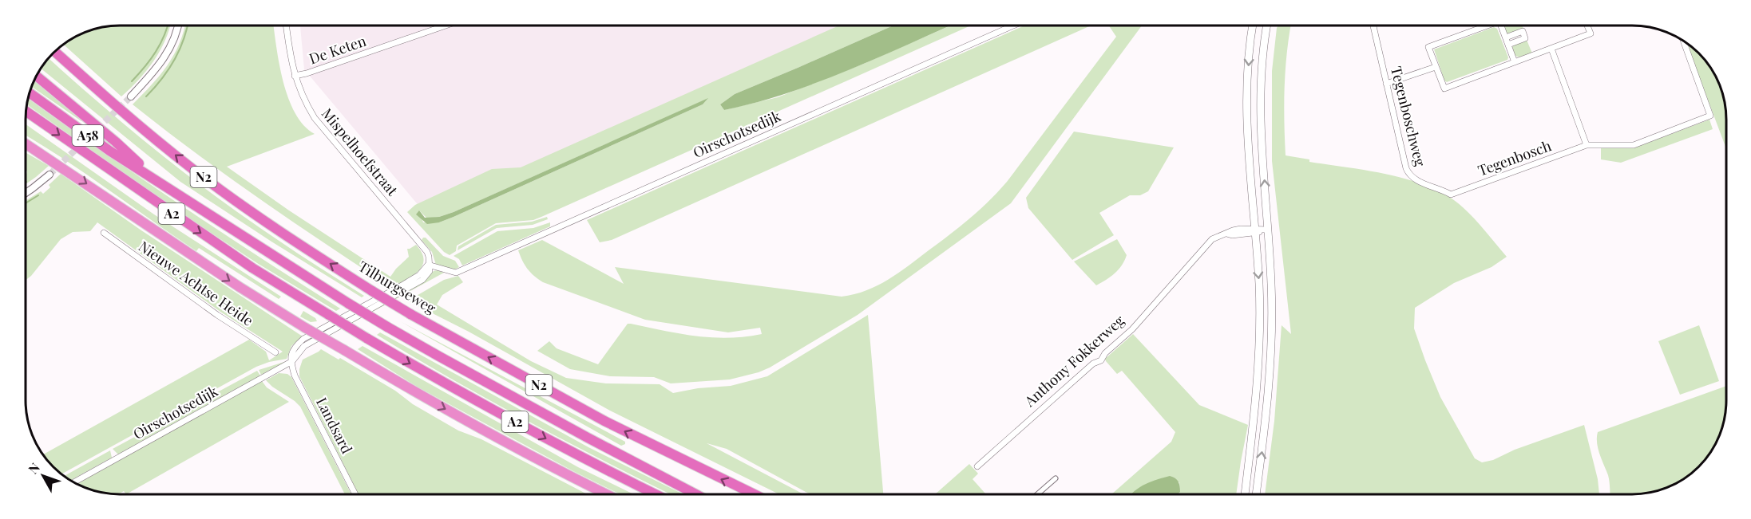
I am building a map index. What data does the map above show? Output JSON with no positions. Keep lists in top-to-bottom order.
{
  "streets": {
    "highway": [
      "A58",
      "N2",
      "A2",
      "Tilburgseweg"
    ],
    "street": [
      "De Keten",
      "Tegenboschweg",
      "Oirschotsedijk",
      "Mispelhoefstraat",
      "Tegenbosch",
      "Nieuwe Achtse Heide",
      "Anthony Fokkerweg",
      "Landsard"
    ]
  },
  "crossings": [
    ["De Keten", "Mispelhoefstraat"],
    ["Tegenboschweg", "Tegenbosch"],
    ["Oirschotsedijk", "Mispelhoefstraat"],
    ["Oirschotsedijk", "Landsard"],
    ["A58", "A2"]
  ],
  "north": "top left"
}
